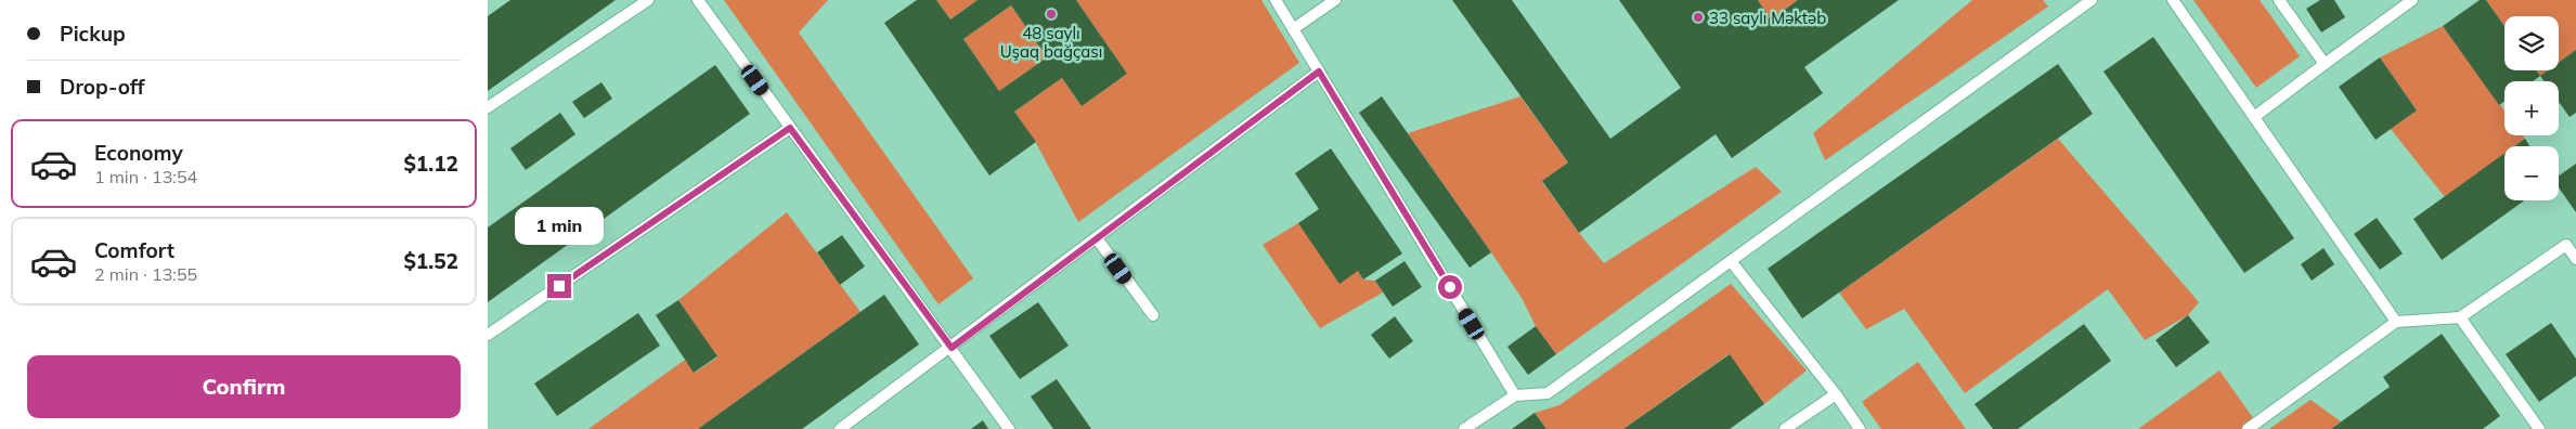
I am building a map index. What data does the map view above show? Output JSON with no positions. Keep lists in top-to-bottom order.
{
  "places": ["48 saylı Uşaq bağçası", "33 saylı Məktəb"],
  "page": {
    "banner": ["Pickup", "Drop-off"],
    "map_buttons": ["+", "−"],
    "list": [
      {
        "name": "Economy",
        "note": "1 min · 13:54",
        "value": "$1.12"
      },
      {
        "name": "Comfort",
        "note": "2 min · 13:55",
        "value": "$1.52"
      }
    ],
    "bubble": "1 min",
    "buttons": "Confirm"
  }
}
